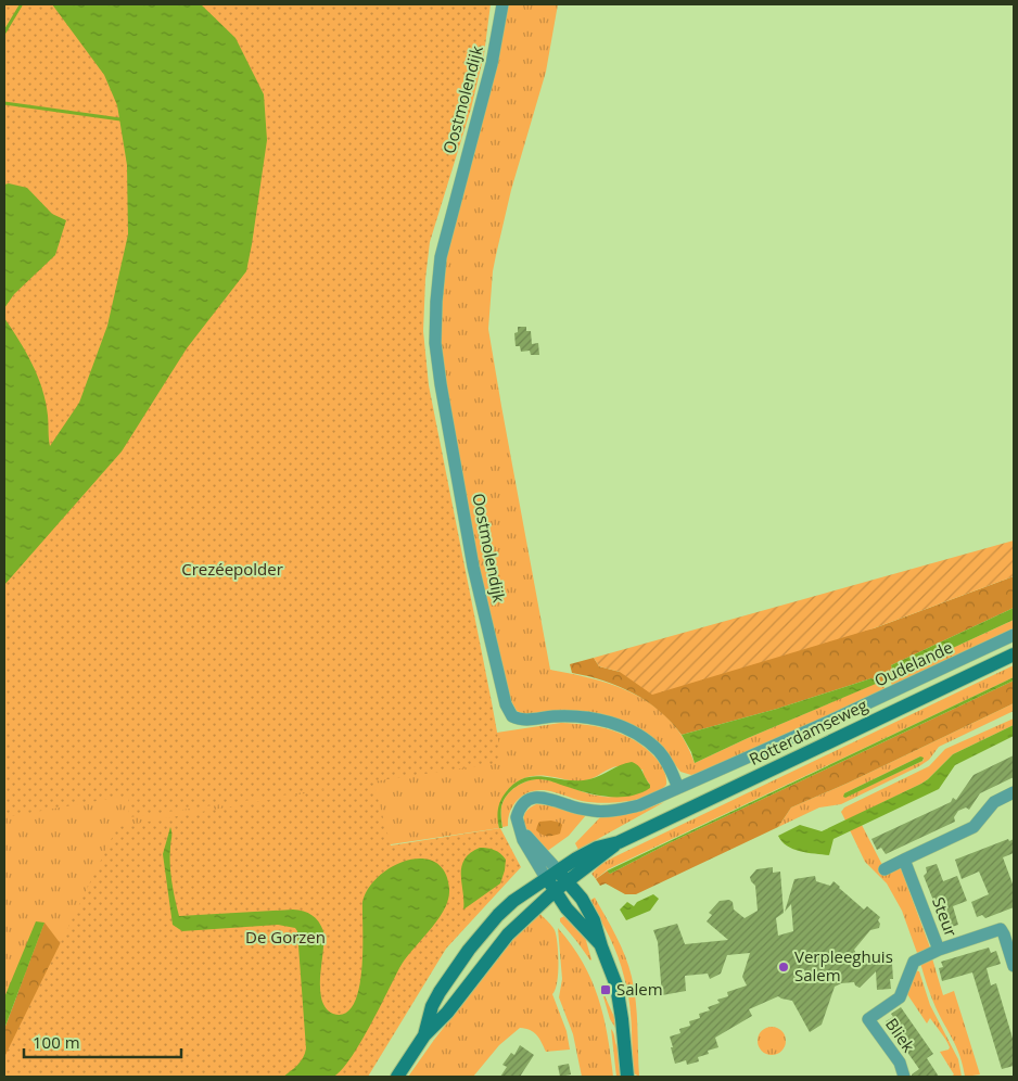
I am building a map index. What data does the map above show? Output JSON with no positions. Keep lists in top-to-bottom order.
{
  "streets": {
    "main road": ["Rotterdamseweg"],
    "street": [
      "Oostmolendijk",
      "Oudelande",
      "Steur",
      "Bliek"
    ]
  },
  "crossings": [
    ["Oostmolendijk", "Oudelande"],
    ["Steur", "Bliek"]
  ],
  "parks": ["Crezéepolder", "De Gorzen"],
  "places": {
    "other": ["Verpleeghuis Salem"],
    "transit": ["Salem"]
  },
  "scale_bar": "100 m"
}
